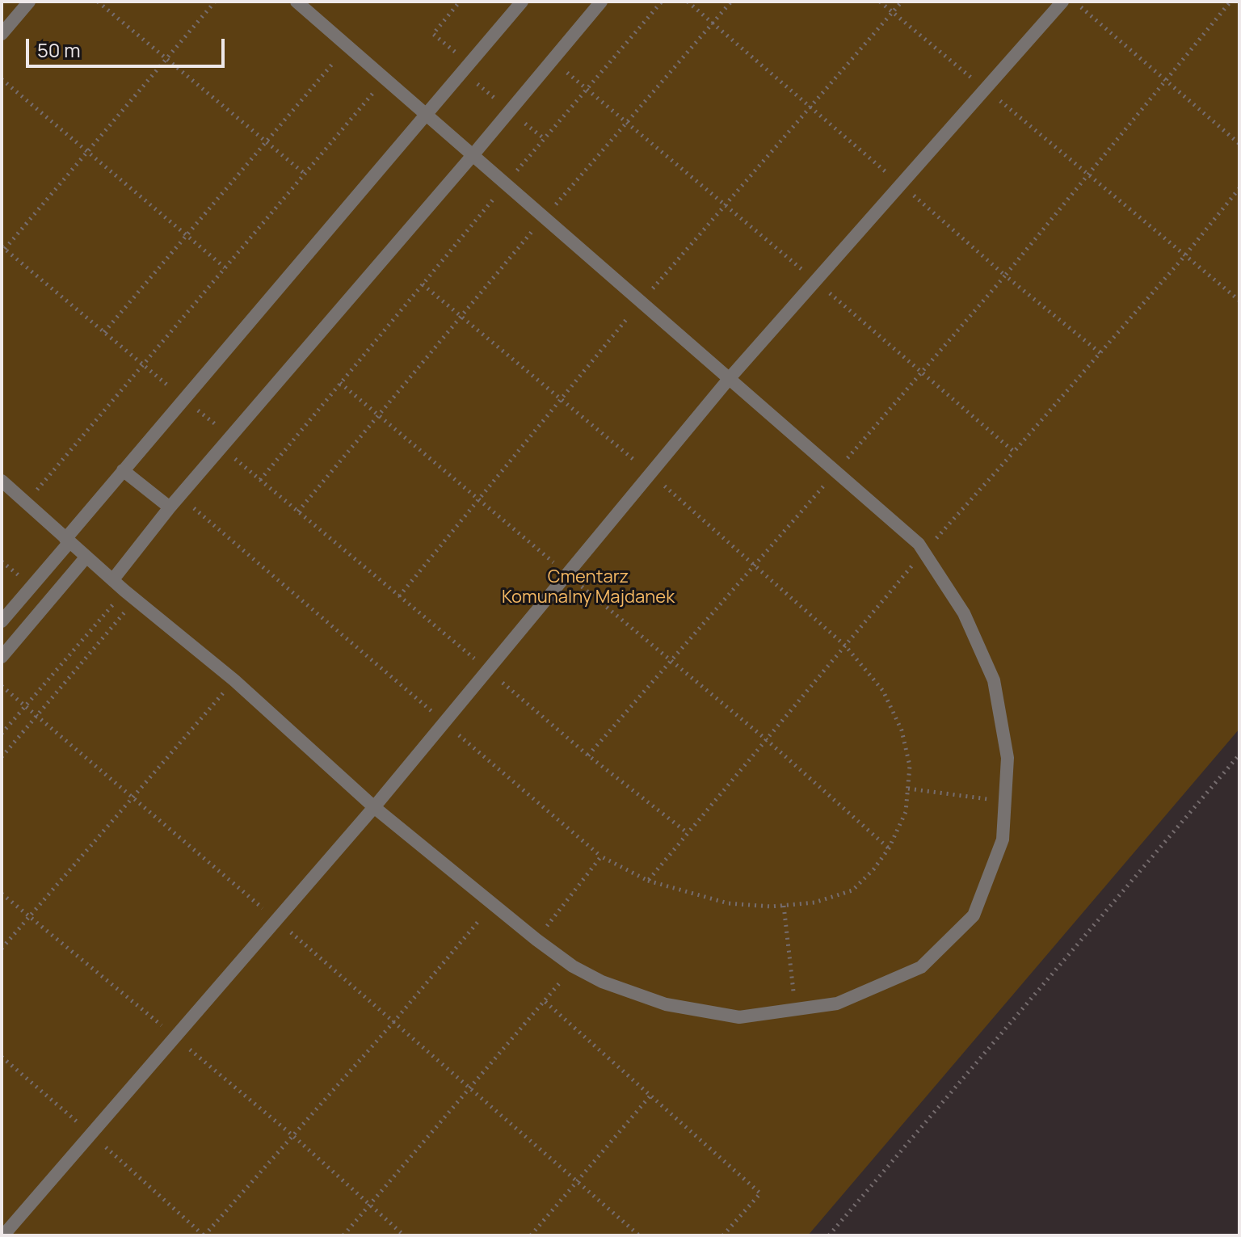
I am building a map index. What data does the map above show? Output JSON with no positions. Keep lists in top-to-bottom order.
{
  "parks": ["Cmentarz Komunalny Majdanek"],
  "scale_bar": "50 m"
}
